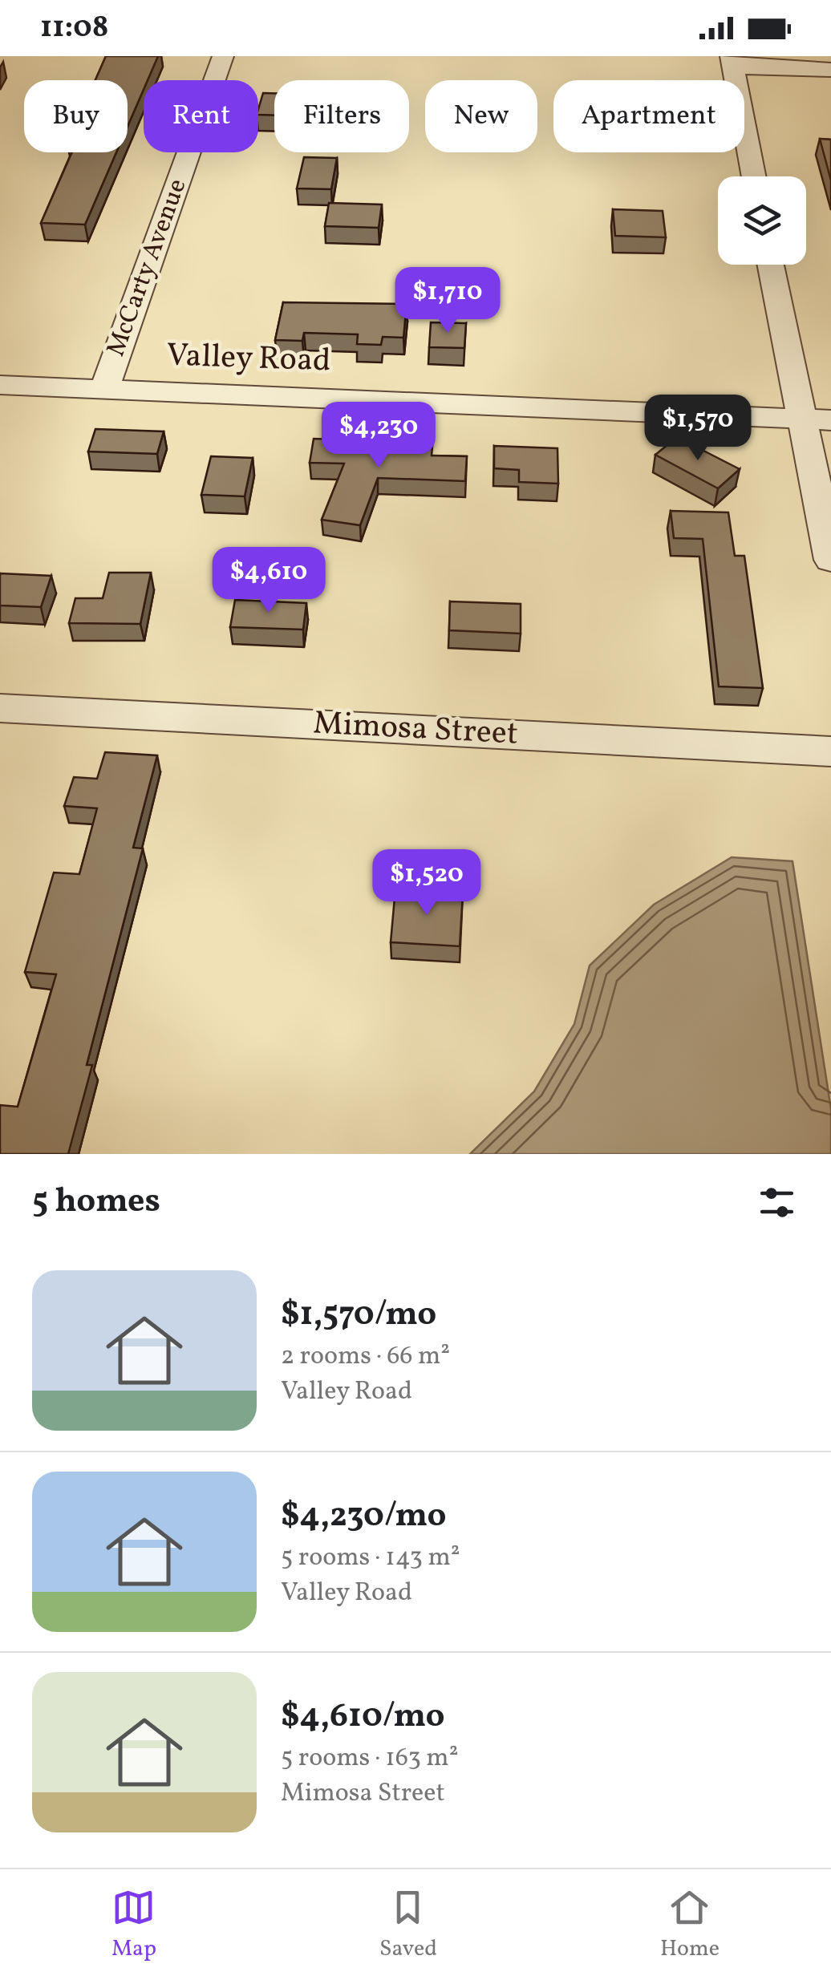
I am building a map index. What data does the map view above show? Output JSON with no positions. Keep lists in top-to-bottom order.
{
  "streets": {
    "street": ["McCarty Avenue", "Valley Road", "Mimosa Street"]
  },
  "crossings": [
    ["McCarty Avenue", "Valley Road"]
  ],
  "page": {
    "status": "11:08",
    "chip": [
      "Buy",
      "Rent",
      "Filters",
      "New",
      "Apartment"
    ],
    "price": [
      "$1,710",
      "$1,570",
      "$4,230",
      "$4,610",
      "$1,520"
    ],
    "heading": "5 homes",
    "list": [
      {
        "name": "$1,570/mo",
        "note": "2 rooms · 66 m² · Valley Road"
      },
      {
        "name": "$4,230/mo",
        "note": "5 rooms · 143 m² · Valley Road"
      },
      {
        "name": "$4,610/mo",
        "note": "5 rooms · 163 m² · Mimosa Street"
      }
    ],
    "tabs": ["Map", "Saved", "Home"]
  }
}
